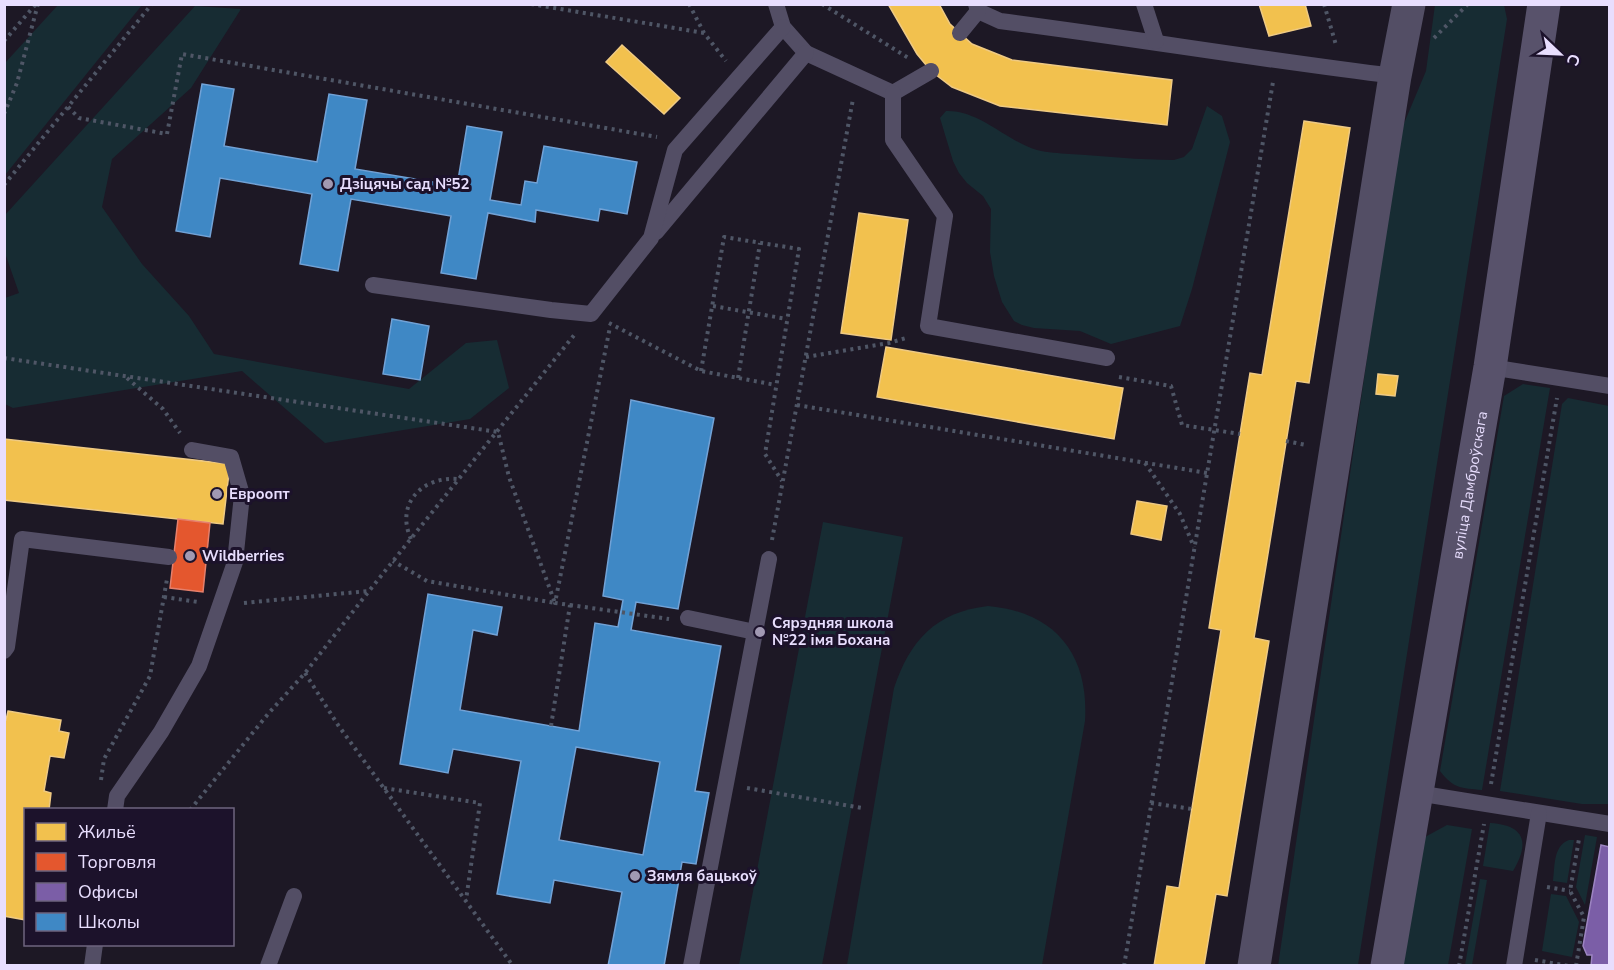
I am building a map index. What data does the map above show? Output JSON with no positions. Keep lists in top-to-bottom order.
{
  "streets": {
    "main road": ["вуліца Дамброўскага"]
  },
  "places": [
    "Дзіцячы сад №52",
    "Евроопт",
    "Wildberries",
    "Сярэдняя школа №22 імя Бохана",
    "Зямля бацькоў"
  ],
  "legend": [
    "Жильё",
    "Торговля",
    "Офисы",
    "Школы"
  ],
  "north": "bottom right"
}
